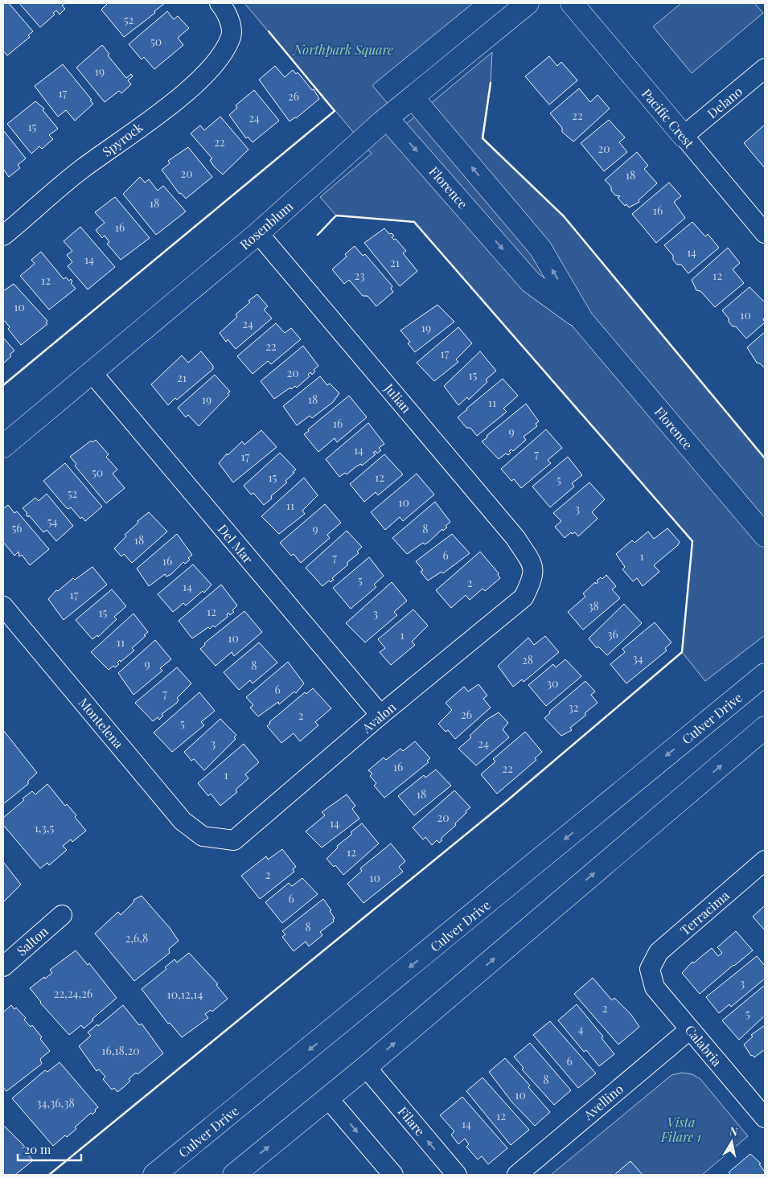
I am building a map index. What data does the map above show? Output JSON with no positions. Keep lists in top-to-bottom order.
{
  "streets": {
    "street": [
      "Delano",
      "Pacific Crest",
      "Spyrock",
      "Florence",
      "Rosenblum",
      "Julian",
      "Del Mar",
      "Avalon",
      "Culver Drive",
      "Montelena",
      "Terracima",
      "Salton",
      "Calabria",
      "Avellino",
      "Filare"
    ]
  },
  "crossings": [
    ["Delano", "Pacific Crest"],
    ["Florence", "Rosenblum"],
    ["Rosenblum", "Julian"],
    ["Rosenblum", "Del Mar"],
    ["Julian", "Avalon"],
    ["Del Mar", "Avalon"],
    ["Avalon", "Montelena"],
    ["Terracima", "Calabria"],
    ["Calabria", "Avellino"]
  ],
  "parks": ["Northpark Square", "Vista Filare 1"],
  "house_numbers": [
    "52",
    "50",
    "19",
    "17",
    "26",
    "22",
    "24",
    "15",
    "22",
    "20",
    "20",
    "18",
    "18",
    "16",
    "16",
    "14",
    "14",
    "21",
    "23",
    "12",
    "12",
    "10",
    "10",
    "24",
    "19",
    "22",
    "17",
    "20",
    "15",
    "21",
    "19",
    "18",
    "11",
    "16",
    "9",
    "14",
    "7",
    "17",
    "50",
    "15",
    "12",
    "5",
    "52",
    "10",
    "11",
    "3",
    "54",
    "56",
    "9",
    "8",
    "18",
    "6",
    "1",
    "7",
    "16",
    "5",
    "2",
    "14",
    "17",
    "38",
    "12",
    "15",
    "3",
    "36",
    "1",
    "10",
    "11",
    "34",
    "28",
    "9",
    "8",
    "30",
    "6",
    "7",
    "32",
    "26",
    "2",
    "5",
    "3",
    "24",
    "16",
    "22",
    "1",
    "18",
    "20",
    "14",
    "1,3,5",
    "12",
    "2",
    "10",
    "6",
    "8",
    "2,6,8",
    "3",
    "22,24,26",
    "10,12,14",
    "2",
    "5",
    "4",
    "16,18,20",
    "6",
    "8",
    "10",
    "34,36,38",
    "12",
    "14"
  ],
  "scale_bar": "20 m",
  "north": "top"
}
